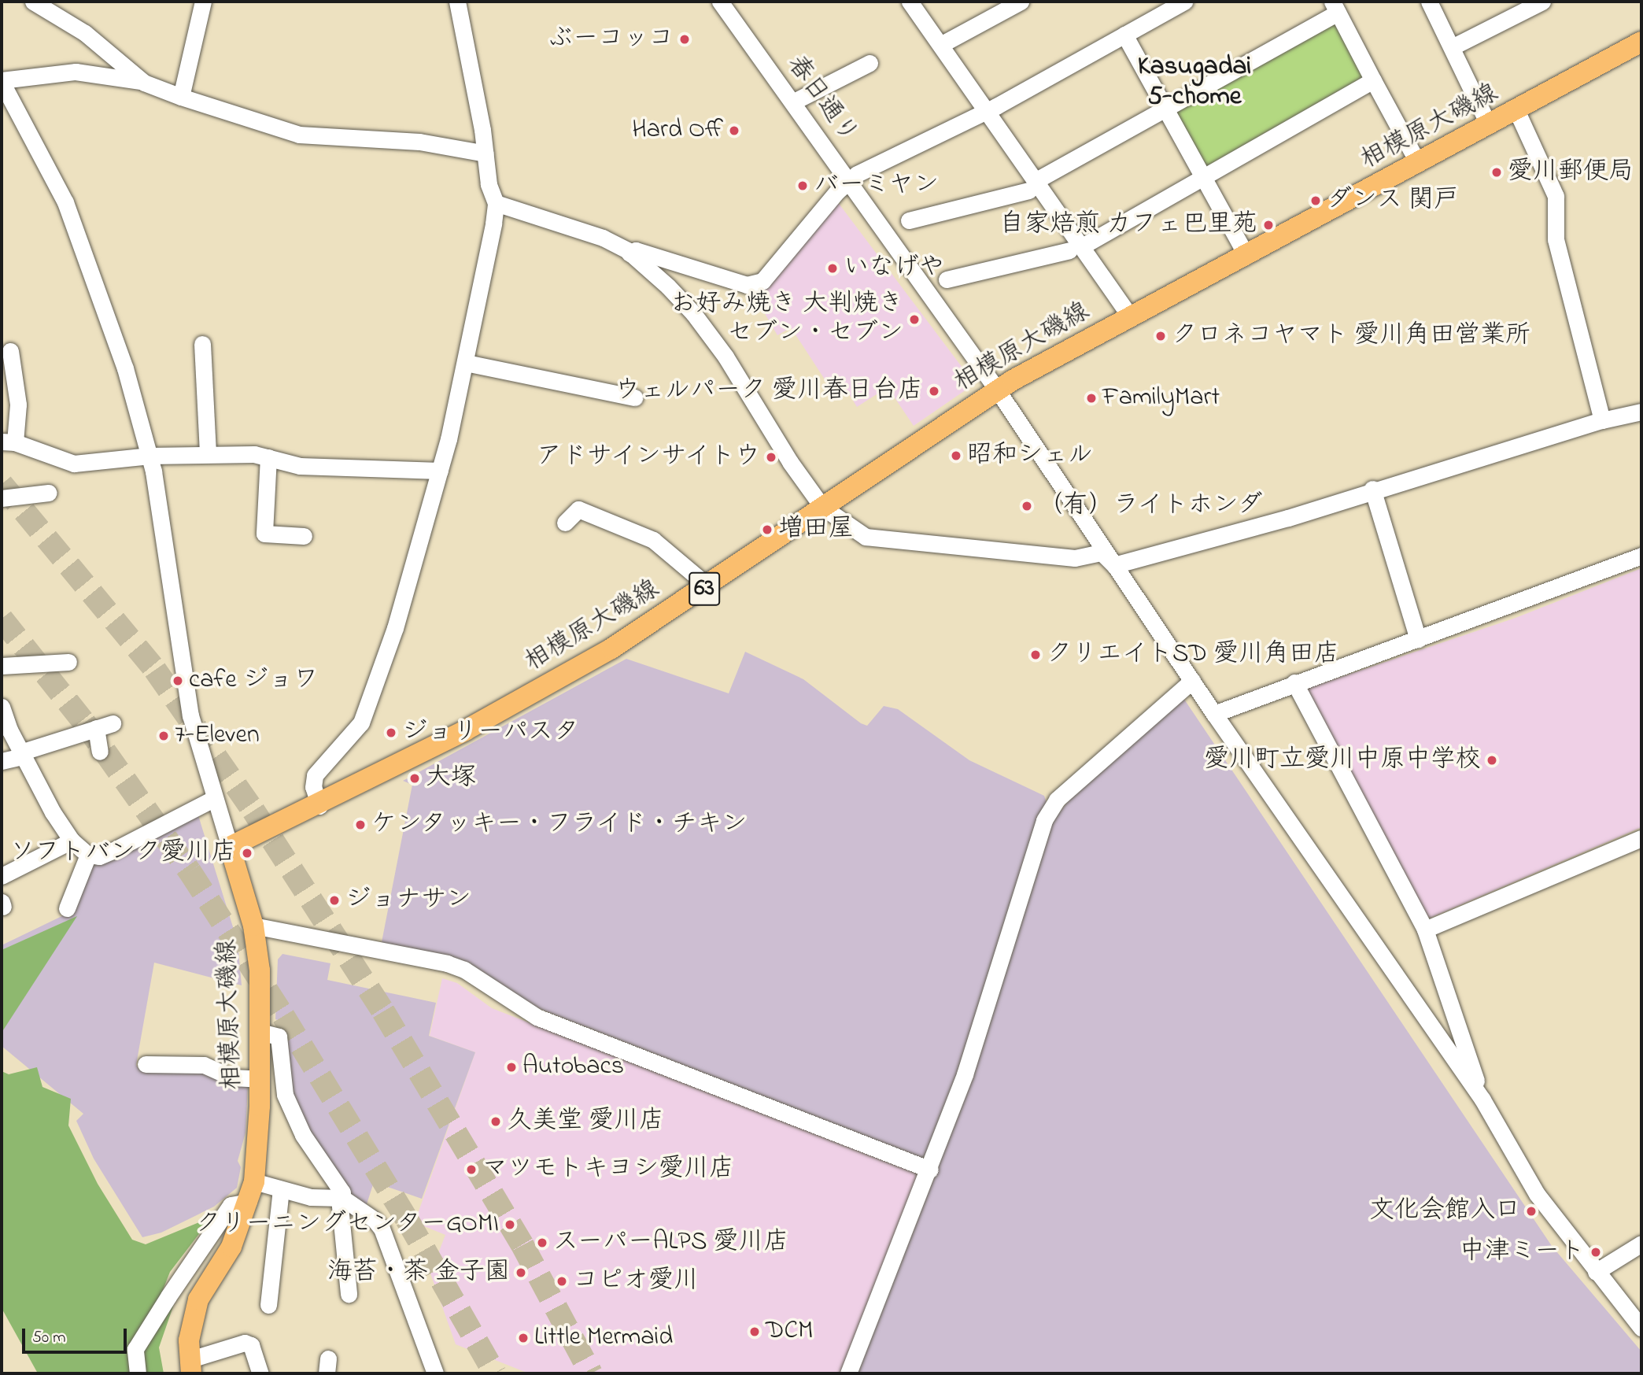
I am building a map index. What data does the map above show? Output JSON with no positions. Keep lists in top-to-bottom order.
{
  "streets": {
    "main road": ["相模原大磯線", "63"],
    "street": ["春日通り"]
  },
  "crossings": [
    ["春日通り", "相模原大磯線"]
  ],
  "districts": ["Kasugadai 5-chome"],
  "places": [
    "ぶーコッコ",
    "Hard Off",
    "愛川郵便局",
    "バーミヤン",
    "ダンス 関戸",
    "自家焙煎 カフェ巴里苑",
    "いなげや",
    "お好み焼き 大判焼き セブン・セブン",
    "クロネコヤマト 愛川角田営業所",
    "ウェルパーク 愛川春日台店",
    "FamilyMart",
    "昭和シェル",
    "アドサインサイトウ",
    "（有）ライトホンダ",
    "増田屋",
    "クリエイトSD 愛川角田店",
    "cafe ジョワ",
    "ジョリーパスタ",
    "7-Eleven",
    "愛川町立愛川中原中学校",
    "大塚",
    "ケンタッキー・フライド・チキン",
    "ソフトバンク愛川店",
    "ジョナサン",
    "Autobacs",
    "久美堂 愛川店",
    "マツモトキヨシ愛川店",
    "文化会館入口",
    "クリーニングセンターGOMI",
    "スーパーALPS 愛川店",
    "中津ミート",
    "海苔・茶 金子園",
    "コピオ愛川",
    "DCM",
    "Little Mermaid"
  ],
  "scale_bar": "50 m"
}
